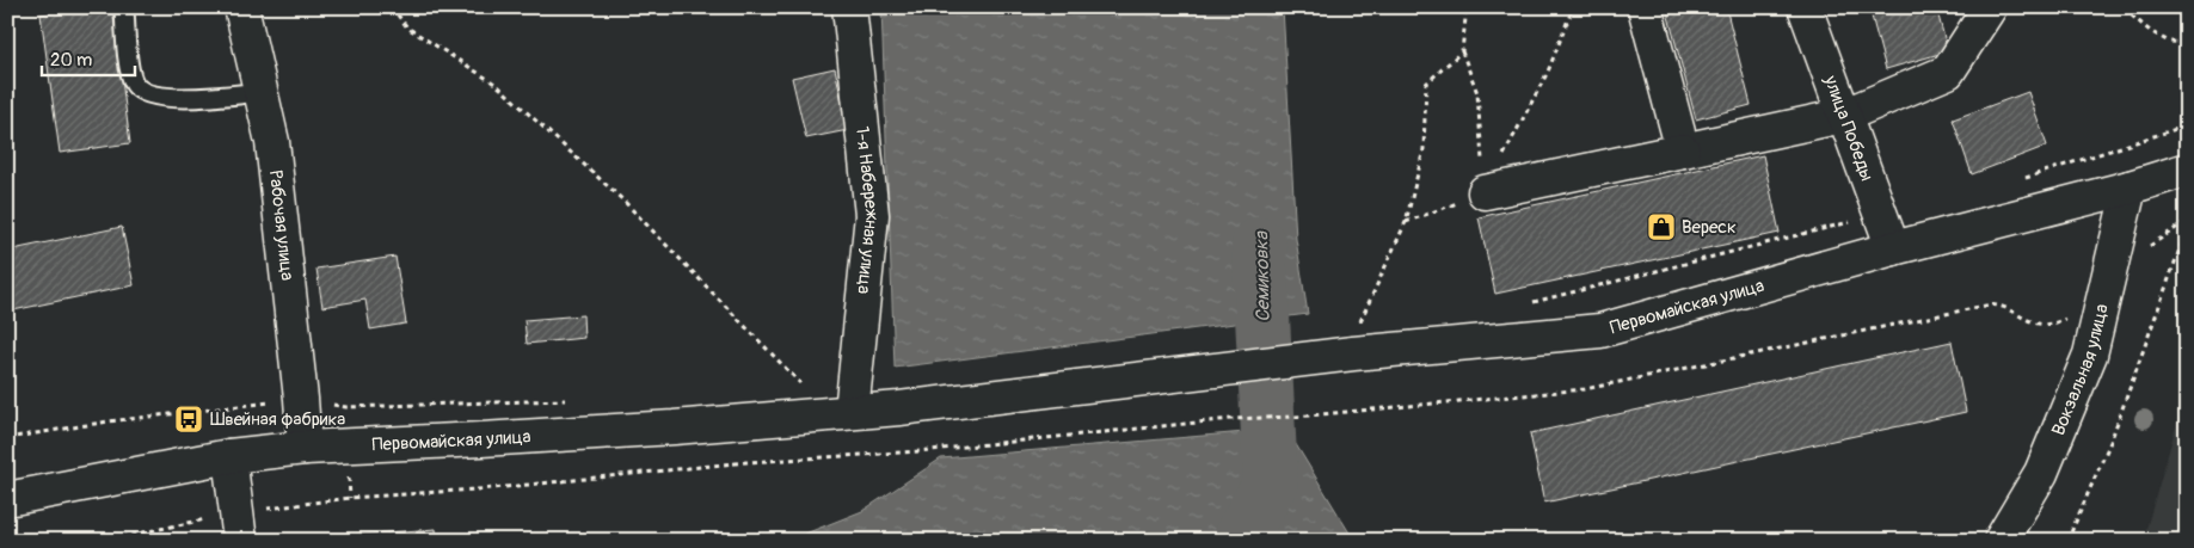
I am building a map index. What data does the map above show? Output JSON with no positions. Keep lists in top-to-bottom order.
{
  "streets": {
    "main road": [
      "улица Победы",
      "1-я Набережная улица",
      "Рабочая улица",
      "Первомайская улица",
      "Вокзальная улица"
    ]
  },
  "crossings": [
    ["улица Победы", "Первомайская улица"],
    ["1-я Набережная улица", "Первомайская улица"],
    ["Рабочая улица", "Первомайская улица"],
    ["Первомайская улица", "Вокзальная улица"]
  ],
  "water": ["Семиковка"],
  "places": {
    "shop": ["Вереск"],
    "bus stop": ["Швейная фабрика"]
  },
  "scale_bar": "20 m"
}
